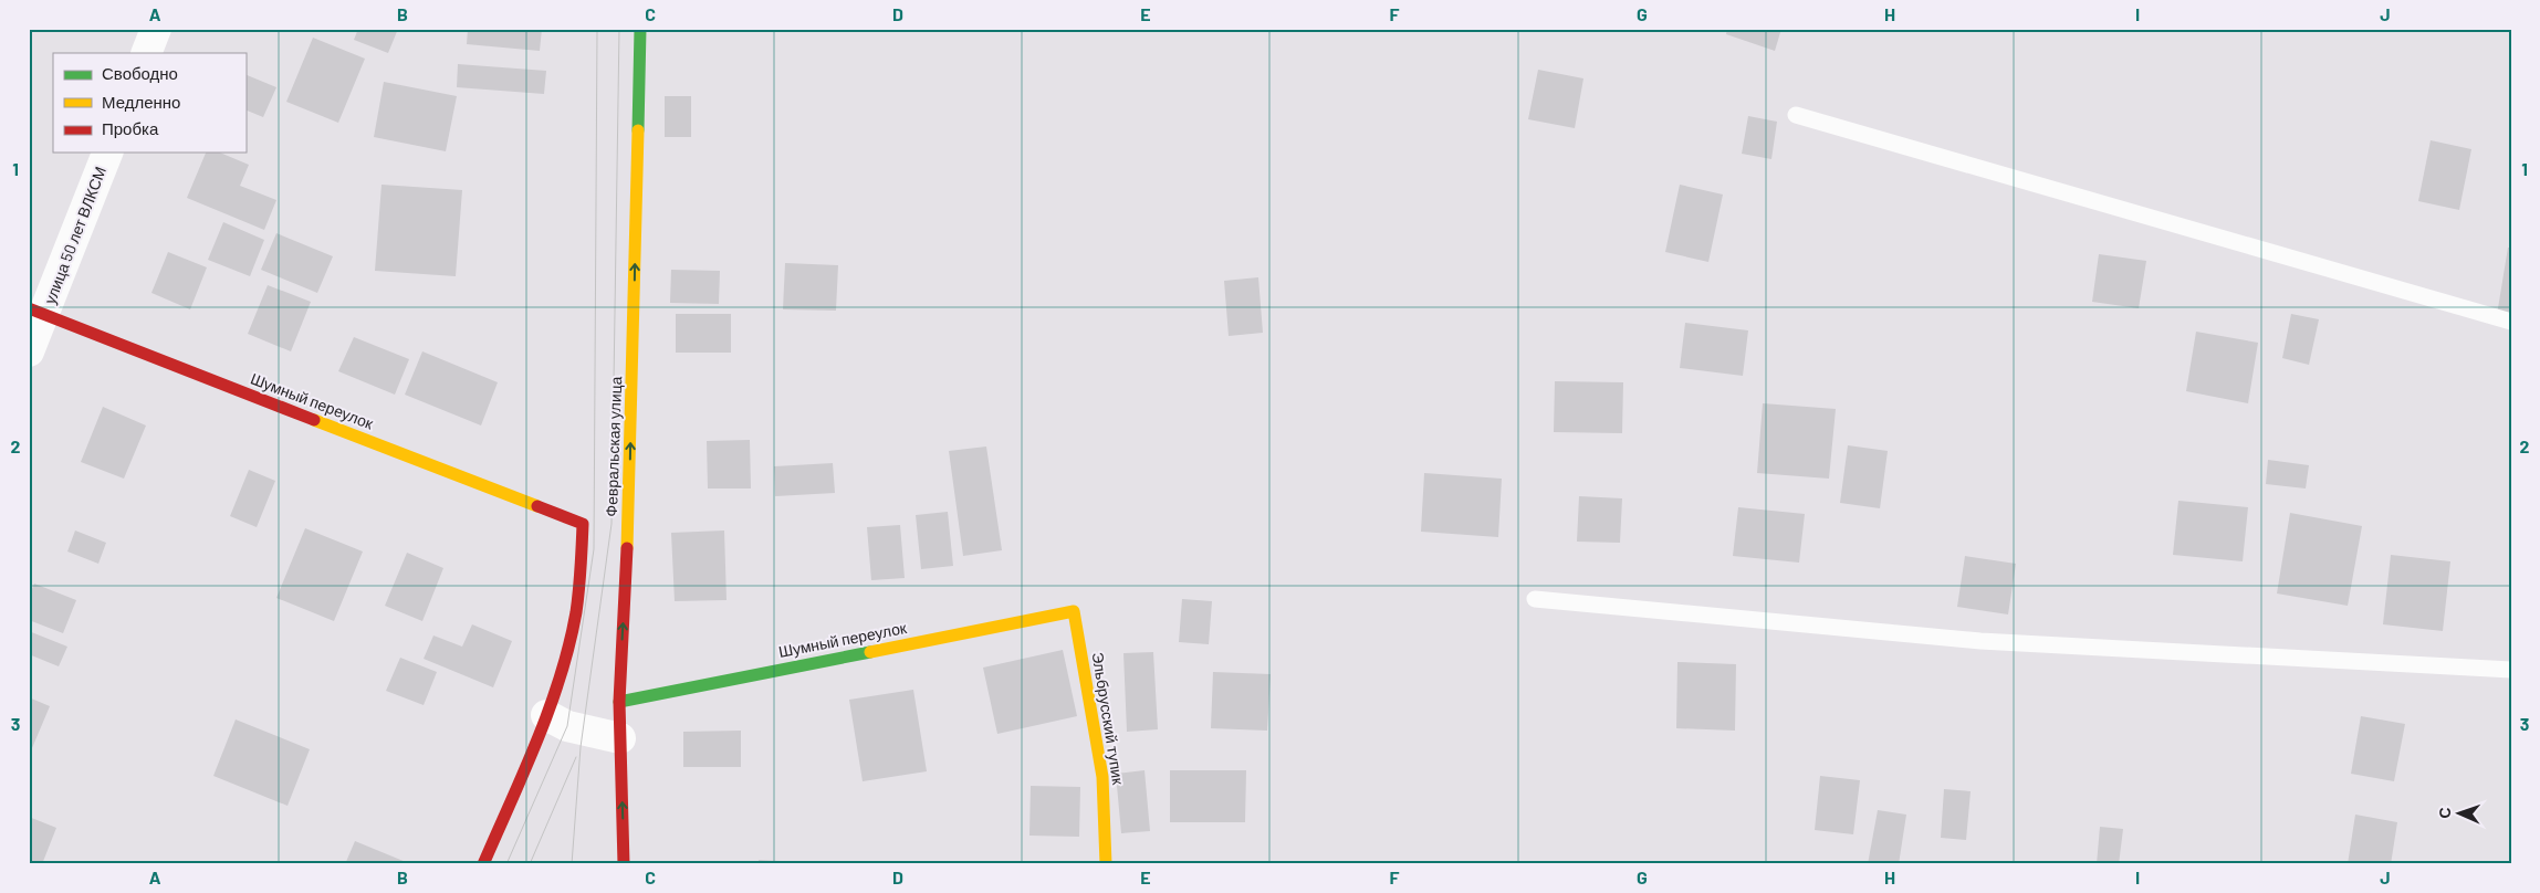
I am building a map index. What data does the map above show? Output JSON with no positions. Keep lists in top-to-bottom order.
{
  "streets": {
    "street": [
      "улица 50 лет ВЛКСМ",
      "Шумный переулок",
      "Февральская улица",
      "Эльбрусский тупик"
    ]
  },
  "crossings": [
    ["улица 50 лет ВЛКСМ", "Шумный переулок"],
    ["Шумный переулок", "Февральская улица"],
    ["Шумный переулок", "Эльбрусский тупик"]
  ],
  "legend": ["Свободно", "Медленно", "Пробка"],
  "north": "left",
  "grid": {
    "columns": [
      "A",
      "B",
      "C",
      "D",
      "E",
      "F",
      "G",
      "H",
      "I",
      "J"
    ],
    "rows": ["1", "2", "3"]
  }
}
